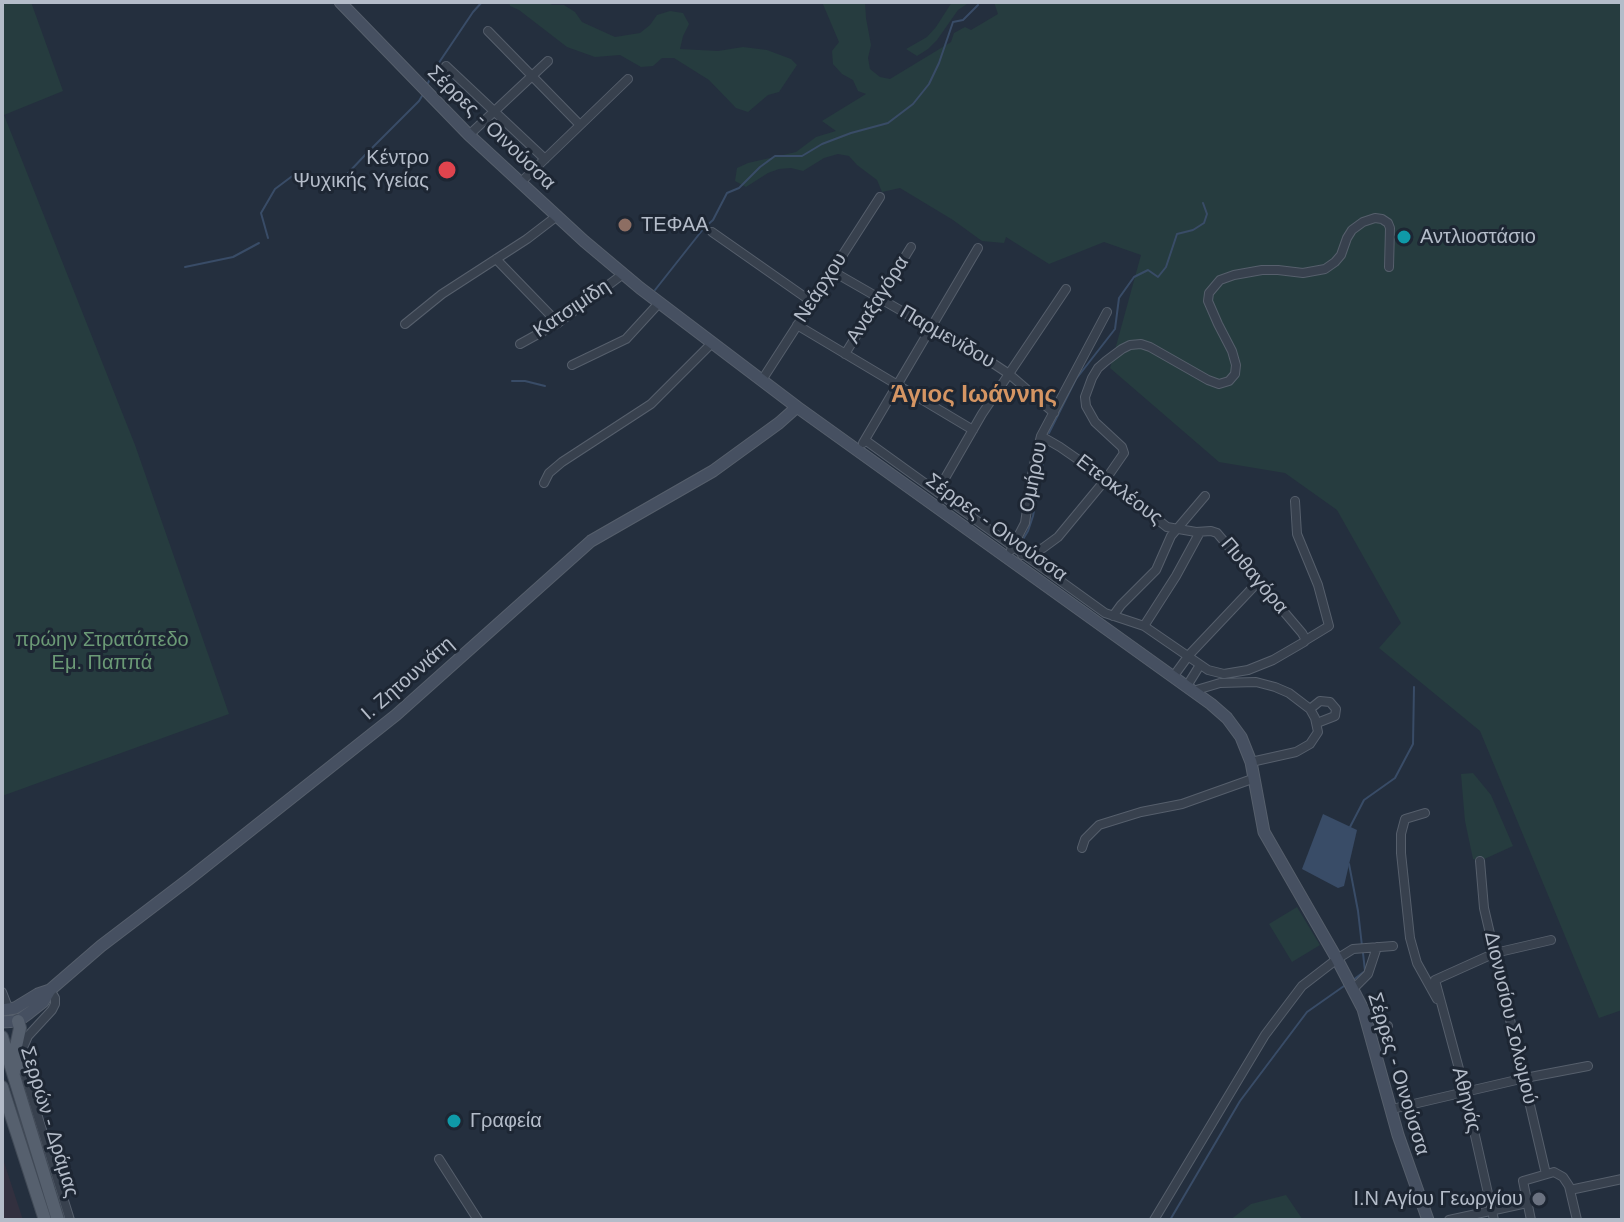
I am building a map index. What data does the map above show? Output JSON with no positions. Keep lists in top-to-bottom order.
{
  "streets": {
    "main road": ["Σερρών - Δράμας"],
    "street": [
      "Σέρρες - Οινούσσα",
      "Νεάρχου",
      "Αναξαγόρα",
      "Κατσιμίδη",
      "Παρμενίδου",
      "Ομήρου",
      "Ετεοκλέους",
      "Πυθαγόρα",
      "Ι. Ζητουνιάτη",
      "Διονυσίου Σολωμού",
      "Αθηνάς"
    ]
  },
  "crossings": [
    ["Σέρρες - Οινούσσα", "Νεάρχου"],
    ["Σέρρες - Οινούσσα", "Κατσιμίδη"],
    ["Σέρρες - Οινούσσα", "Ομήρου"],
    ["Σέρρες - Οινούσσα", "Ι. Ζητουνιάτη"],
    ["Νεάρχου", "Παρμενίδου"],
    ["Αναξαγόρα", "Παρμενίδου"],
    ["Παρμενίδου", "Ομήρου"],
    ["Ομήρου", "Ετεοκλέους"],
    ["Ετεοκλέους", "Πυθαγόρα"],
    ["Διονυσίου Σολωμού", "Αθηνάς"]
  ],
  "districts": ["Άγιος Ιωάννης"],
  "parks": ["πρώην Στρατόπεδο Εμ. Παππά"],
  "places": [
    "Κέντρο Ψυχικής Υγείας",
    "ΤΕΦΑΑ",
    "Αντλιοστάσιο",
    "Γραφεία",
    "Ι.Ν Αγίου Γεωργίου"
  ]
}
